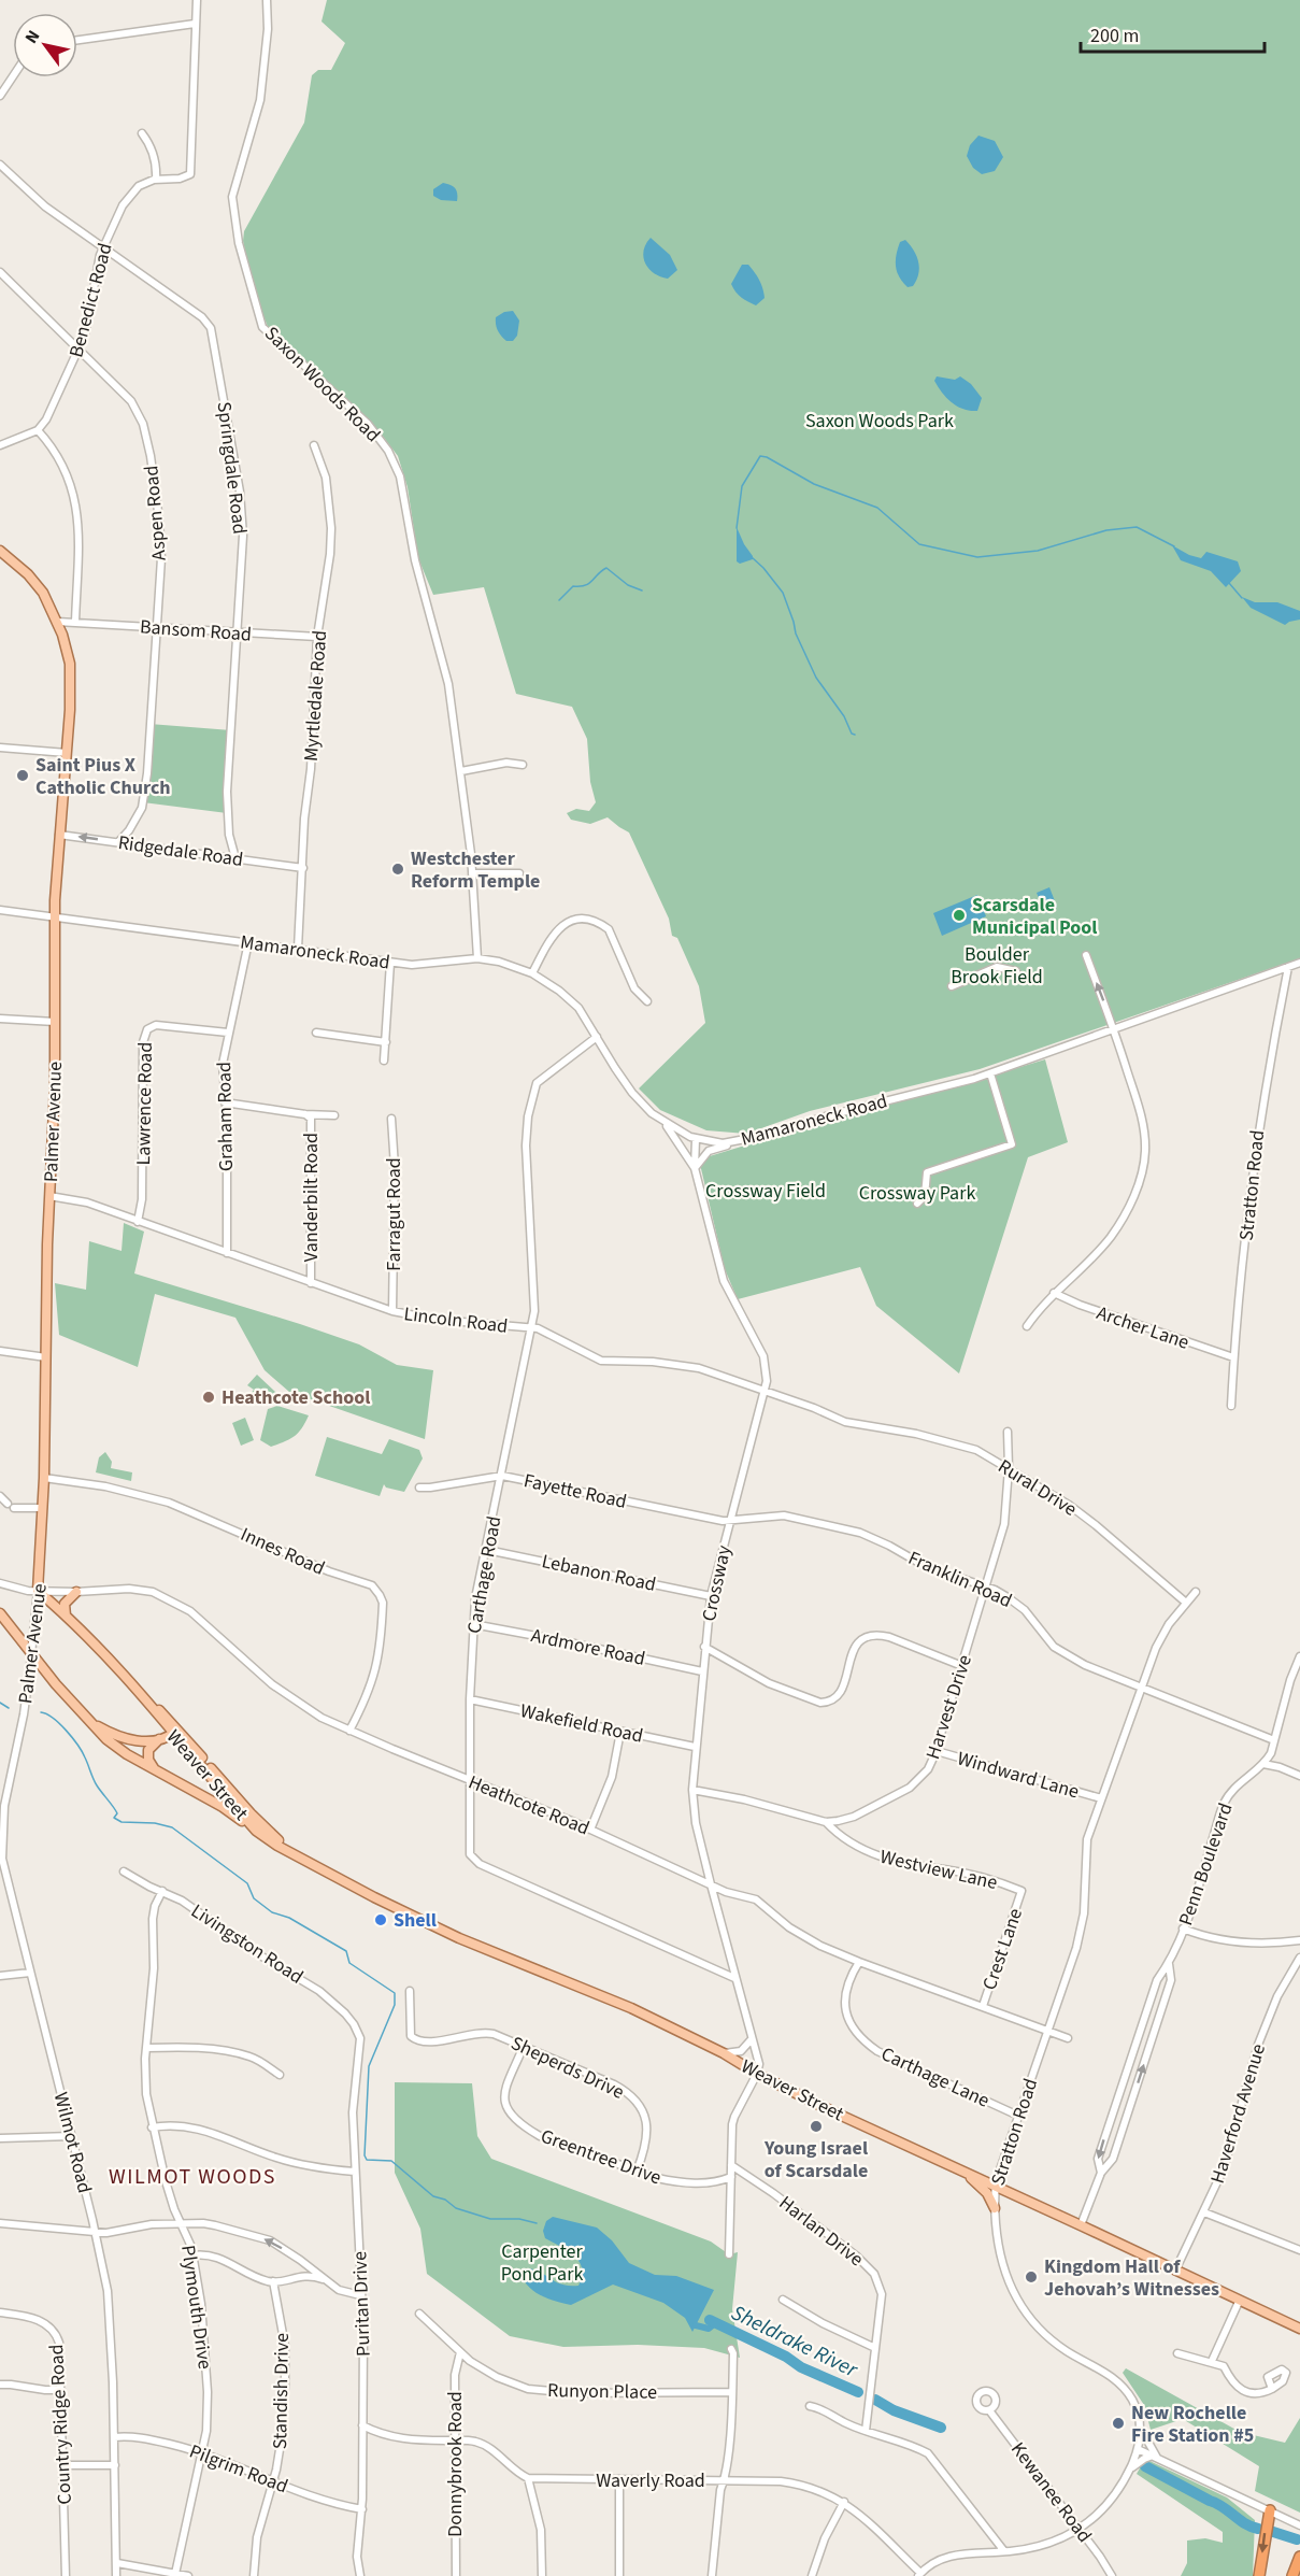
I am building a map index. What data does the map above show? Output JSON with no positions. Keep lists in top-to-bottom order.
{
  "streets": {
    "main road": ["Palmer Avenue", "Weaver Street"],
    "street": [
      "Benedict Road",
      "Saxon Woods Road",
      "Springdale Road",
      "Aspen Road",
      "Bansom Road",
      "Myrtledale Road",
      "Ridgedale Road",
      "Mamaroneck Road",
      "Lawrence Road",
      "Graham Road",
      "Stratton Road",
      "Vanderbilt Road",
      "Farragut Road",
      "Lincoln Road",
      "Archer Lane",
      "Rural Drive",
      "Fayette Road",
      "Innes Road",
      "Lebanon Road",
      "Carthage Road",
      "Franklin Road",
      "Crossway",
      "Ardmore Road",
      "Harvest Drive",
      "Wakefield Road",
      "Windward Lane",
      "Heathcote Road",
      "Penn Boulevard",
      "Westview Lane",
      "Livingston Road",
      "Crest Lane",
      "Sheperds Drive",
      "Carthage Lane",
      "Haverford Avenue",
      "Wilmot Road",
      "Greentree Drive",
      "Harlan Drive",
      "Puritan Drive",
      "Plymouth Drive",
      "Standish Drive",
      "Runyon Place",
      "Country Ridge Road",
      "Donnybrook Road",
      "Pilgrim Road",
      "Waverly Road",
      "Kewanee Road"
    ]
  },
  "crossings": [
    ["Benedict Road", "Springdale Road"],
    ["Benedict Road", "Aspen Road"],
    ["Saxon Woods Road", "Mamaroneck Road"],
    ["Springdale Road", "Bansom Road"],
    ["Springdale Road", "Ridgedale Road"],
    ["Aspen Road", "Bansom Road"],
    ["Aspen Road", "Ridgedale Road"],
    ["Bansom Road", "Myrtledale Road"],
    ["Bansom Road", "Palmer Avenue"],
    ["Myrtledale Road", "Ridgedale Road"],
    ["Myrtledale Road", "Mamaroneck Road"],
    ["Ridgedale Road", "Palmer Avenue"],
    ["Mamaroneck Road", "Graham Road"],
    ["Mamaroneck Road", "Palmer Avenue"],
    ["Mamaroneck Road", "Stratton Road"],
    ["Mamaroneck Road", "Carthage Road"],
    ["Mamaroneck Road", "Crossway"],
    ["Lawrence Road", "Graham Road"],
    ["Lawrence Road", "Lincoln Road"],
    ["Graham Road", "Lincoln Road"],
    ["Palmer Avenue", "Lincoln Road"],
    ["Palmer Avenue", "Innes Road"],
    ["Palmer Avenue", "Weaver Street"],
    ["Palmer Avenue", "Heathcote Road"],
    ["Palmer Avenue", "Wilmot Road"],
    ["Stratton Road", "Archer Lane"],
    ["Stratton Road", "Rural Drive"],
    ["Stratton Road", "Franklin Road"],
    ["Stratton Road", "Weaver Street"],
    ["Stratton Road", "Windward Lane"],
    ["Stratton Road", "Heathcote Road"],
    ["Stratton Road", "Carthage Lane"],
    ["Stratton Road", "Waverly Road"],
    ["Stratton Road", "Kewanee Road"],
    ["Vanderbilt Road", "Lincoln Road"],
    ["Farragut Road", "Lincoln Road"],
    ["Lincoln Road", "Rural Drive"],
    ["Lincoln Road", "Carthage Road"],
    ["Lincoln Road", "Crossway"],
    ["Rural Drive", "Harvest Drive"],
    ["Fayette Road", "Carthage Road"],
    ["Fayette Road", "Franklin Road"],
    ["Fayette Road", "Crossway"],
    ["Innes Road", "Heathcote Road"],
    ["Lebanon Road", "Carthage Road"],
    ["Lebanon Road", "Crossway"],
    ["Carthage Road", "Crossway"],
    ["Carthage Road", "Ardmore Road"],
    ["Carthage Road", "Wakefield Road"],
    ["Carthage Road", "Heathcote Road"],
    ["Franklin Road", "Crossway"],
    ["Franklin Road", "Harvest Drive"],
    ["Franklin Road", "Penn Boulevard"],
    ["Crossway", "Ardmore Road"],
    ["Crossway", "Harvest Drive"],
    ["Crossway", "Wakefield Road"],
    ["Crossway", "Weaver Street"],
    ["Crossway", "Heathcote Road"],
    ["Harvest Drive", "Windward Lane"],
    ["Harvest Drive", "Westview Lane"],
    ["Weaver Street", "Heathcote Road"],
    ["Weaver Street", "Penn Boulevard"],
    ["Weaver Street", "Haverford Avenue"],
    ["Heathcote Road", "Crest Lane"],
    ["Heathcote Road", "Carthage Lane"],
    ["Westview Lane", "Crest Lane"],
    ["Livingston Road", "Puritan Drive"],
    ["Livingston Road", "Plymouth Drive"],
    ["Sheperds Drive", "Greentree Drive"],
    ["Wilmot Road", "Pilgrim Road"],
    ["Puritan Drive", "Pilgrim Road"],
    ["Plymouth Drive", "Pilgrim Road"],
    ["Standish Drive", "Pilgrim Road"],
    ["Runyon Place", "Donnybrook Road"]
  ],
  "districts": ["WILMOT WOODS"],
  "water": ["Sheldrake River"],
  "parks": [
    "Saxon Woods Park",
    "Boulder Brook Field",
    "Crossway Field",
    "Crossway Park",
    "Carpenter Pond Park"
  ],
  "places": [
    "Saint Pius X Catholic Church",
    "Westchester Reform Temple",
    "Scarsdale Municipal Pool",
    "Heathcote School",
    "Shell",
    "Young Israel of Scarsdale",
    "Kingdom Hall of Jehovah’s Witnesses",
    "New Rochelle Fire Station #5"
  ],
  "scale_bar": "200 m",
  "north": "top left"
}
